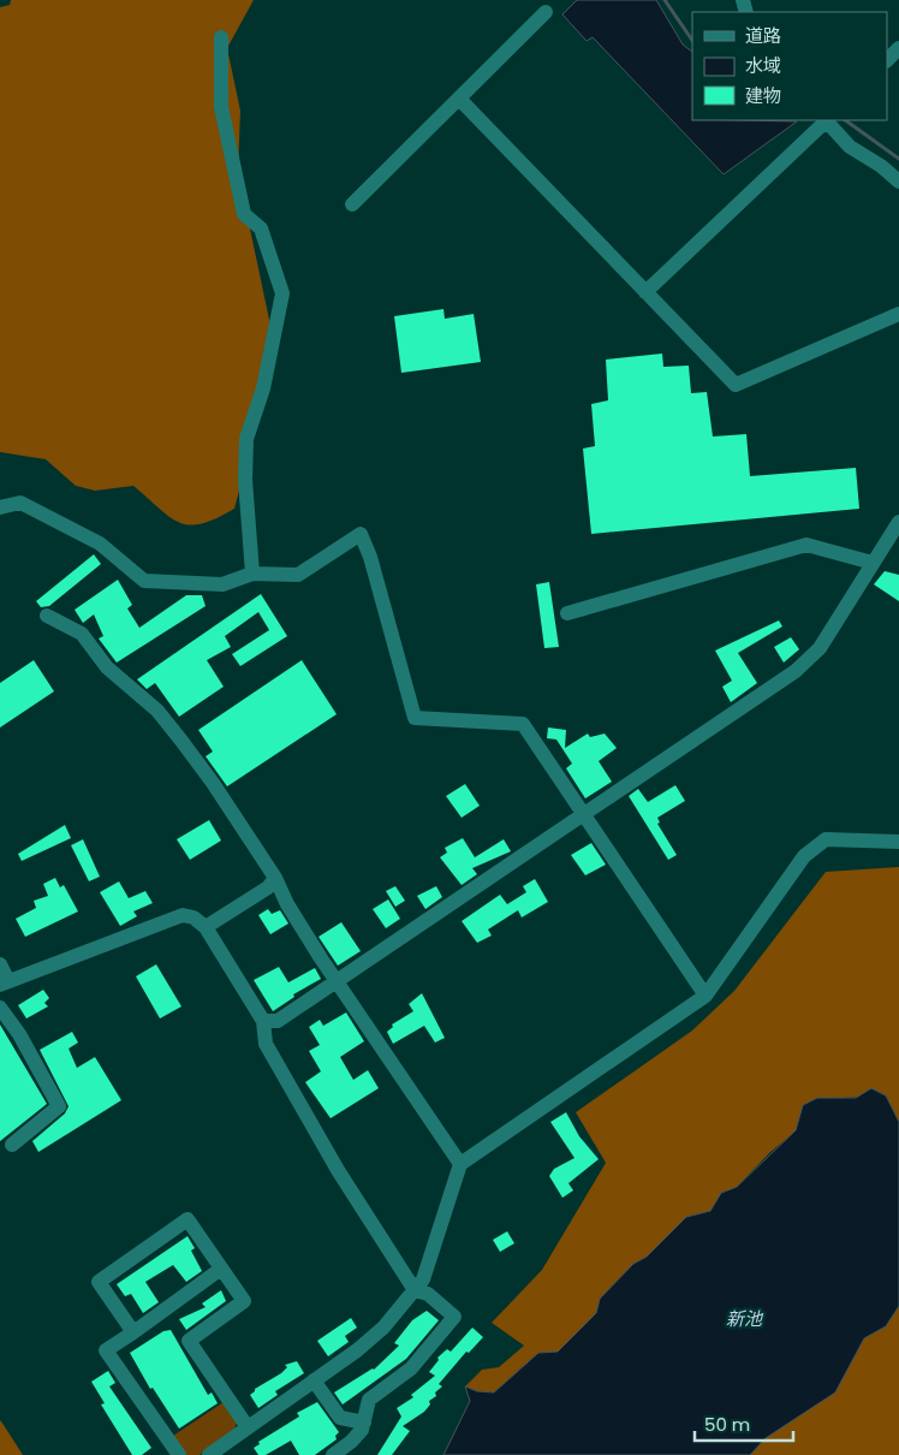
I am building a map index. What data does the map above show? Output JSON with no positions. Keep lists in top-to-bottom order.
{
  "water": ["新池"],
  "legend": ["道路", "水域", "建物"],
  "scale_bar": "50 m"
}
